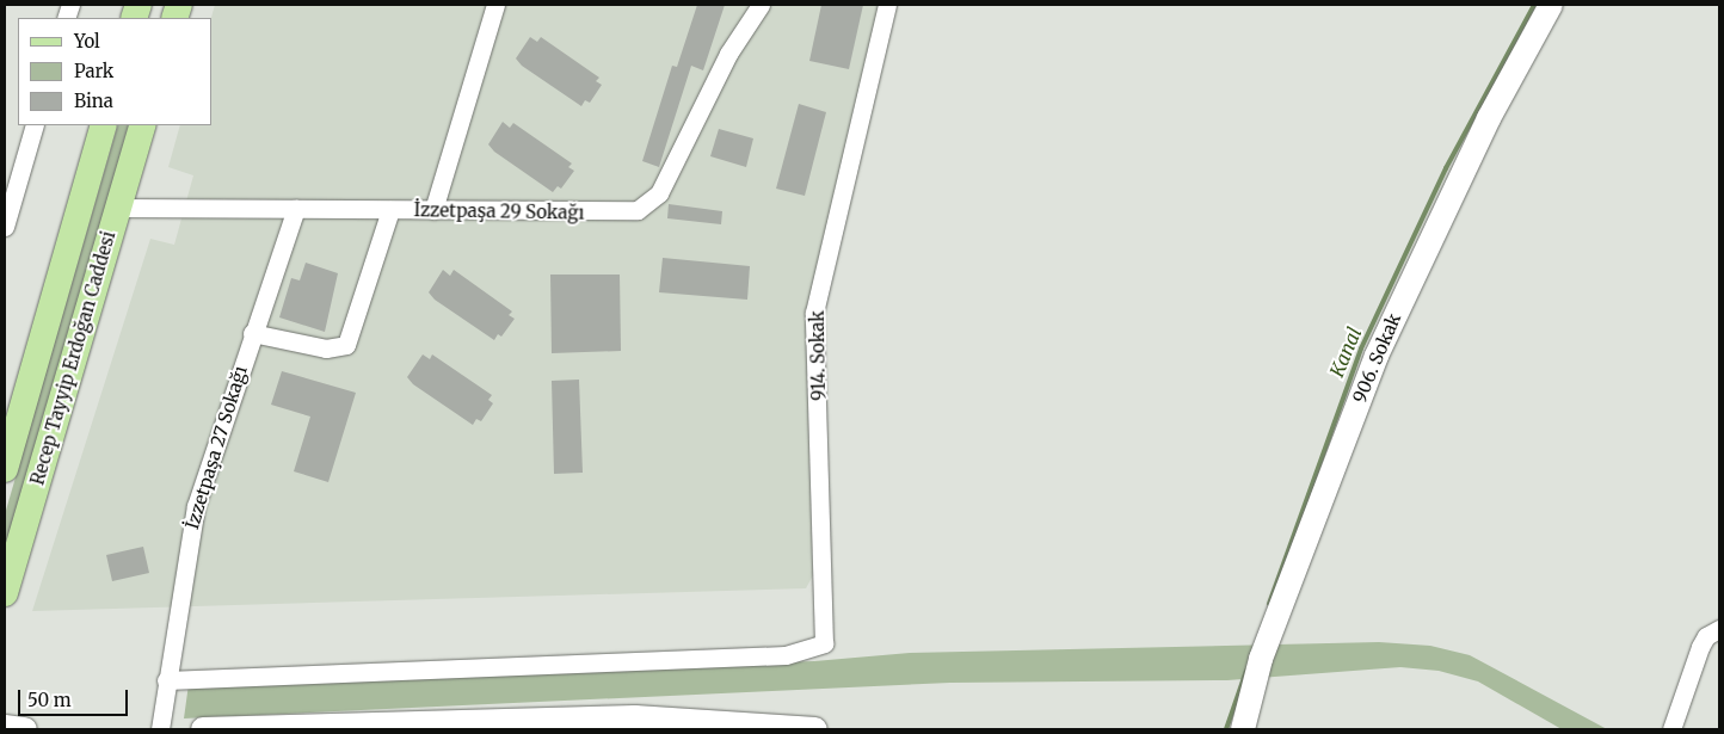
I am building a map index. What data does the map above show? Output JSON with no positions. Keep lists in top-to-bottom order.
{
  "streets": {
    "main road": ["Recep Tayyip Erdoğan Caddesi"],
    "street": [
      "İzzetpaşa 29 Sokağı",
      "914. Sokak",
      "906. Sokak",
      "İzzetpaşa 27 Sokağı"
    ]
  },
  "crossings": [
    ["İzzetpaşa 29 Sokağı", "Recep Tayyip Erdoğan Caddesi"],
    ["İzzetpaşa 29 Sokağı", "İzzetpaşa 27 Sokağı"],
    ["914. Sokak", "İzzetpaşa 27 Sokağı"]
  ],
  "water": ["Kanal"],
  "legend": ["Yol", "Park", "Bina"],
  "scale_bar": "50 m"
}
